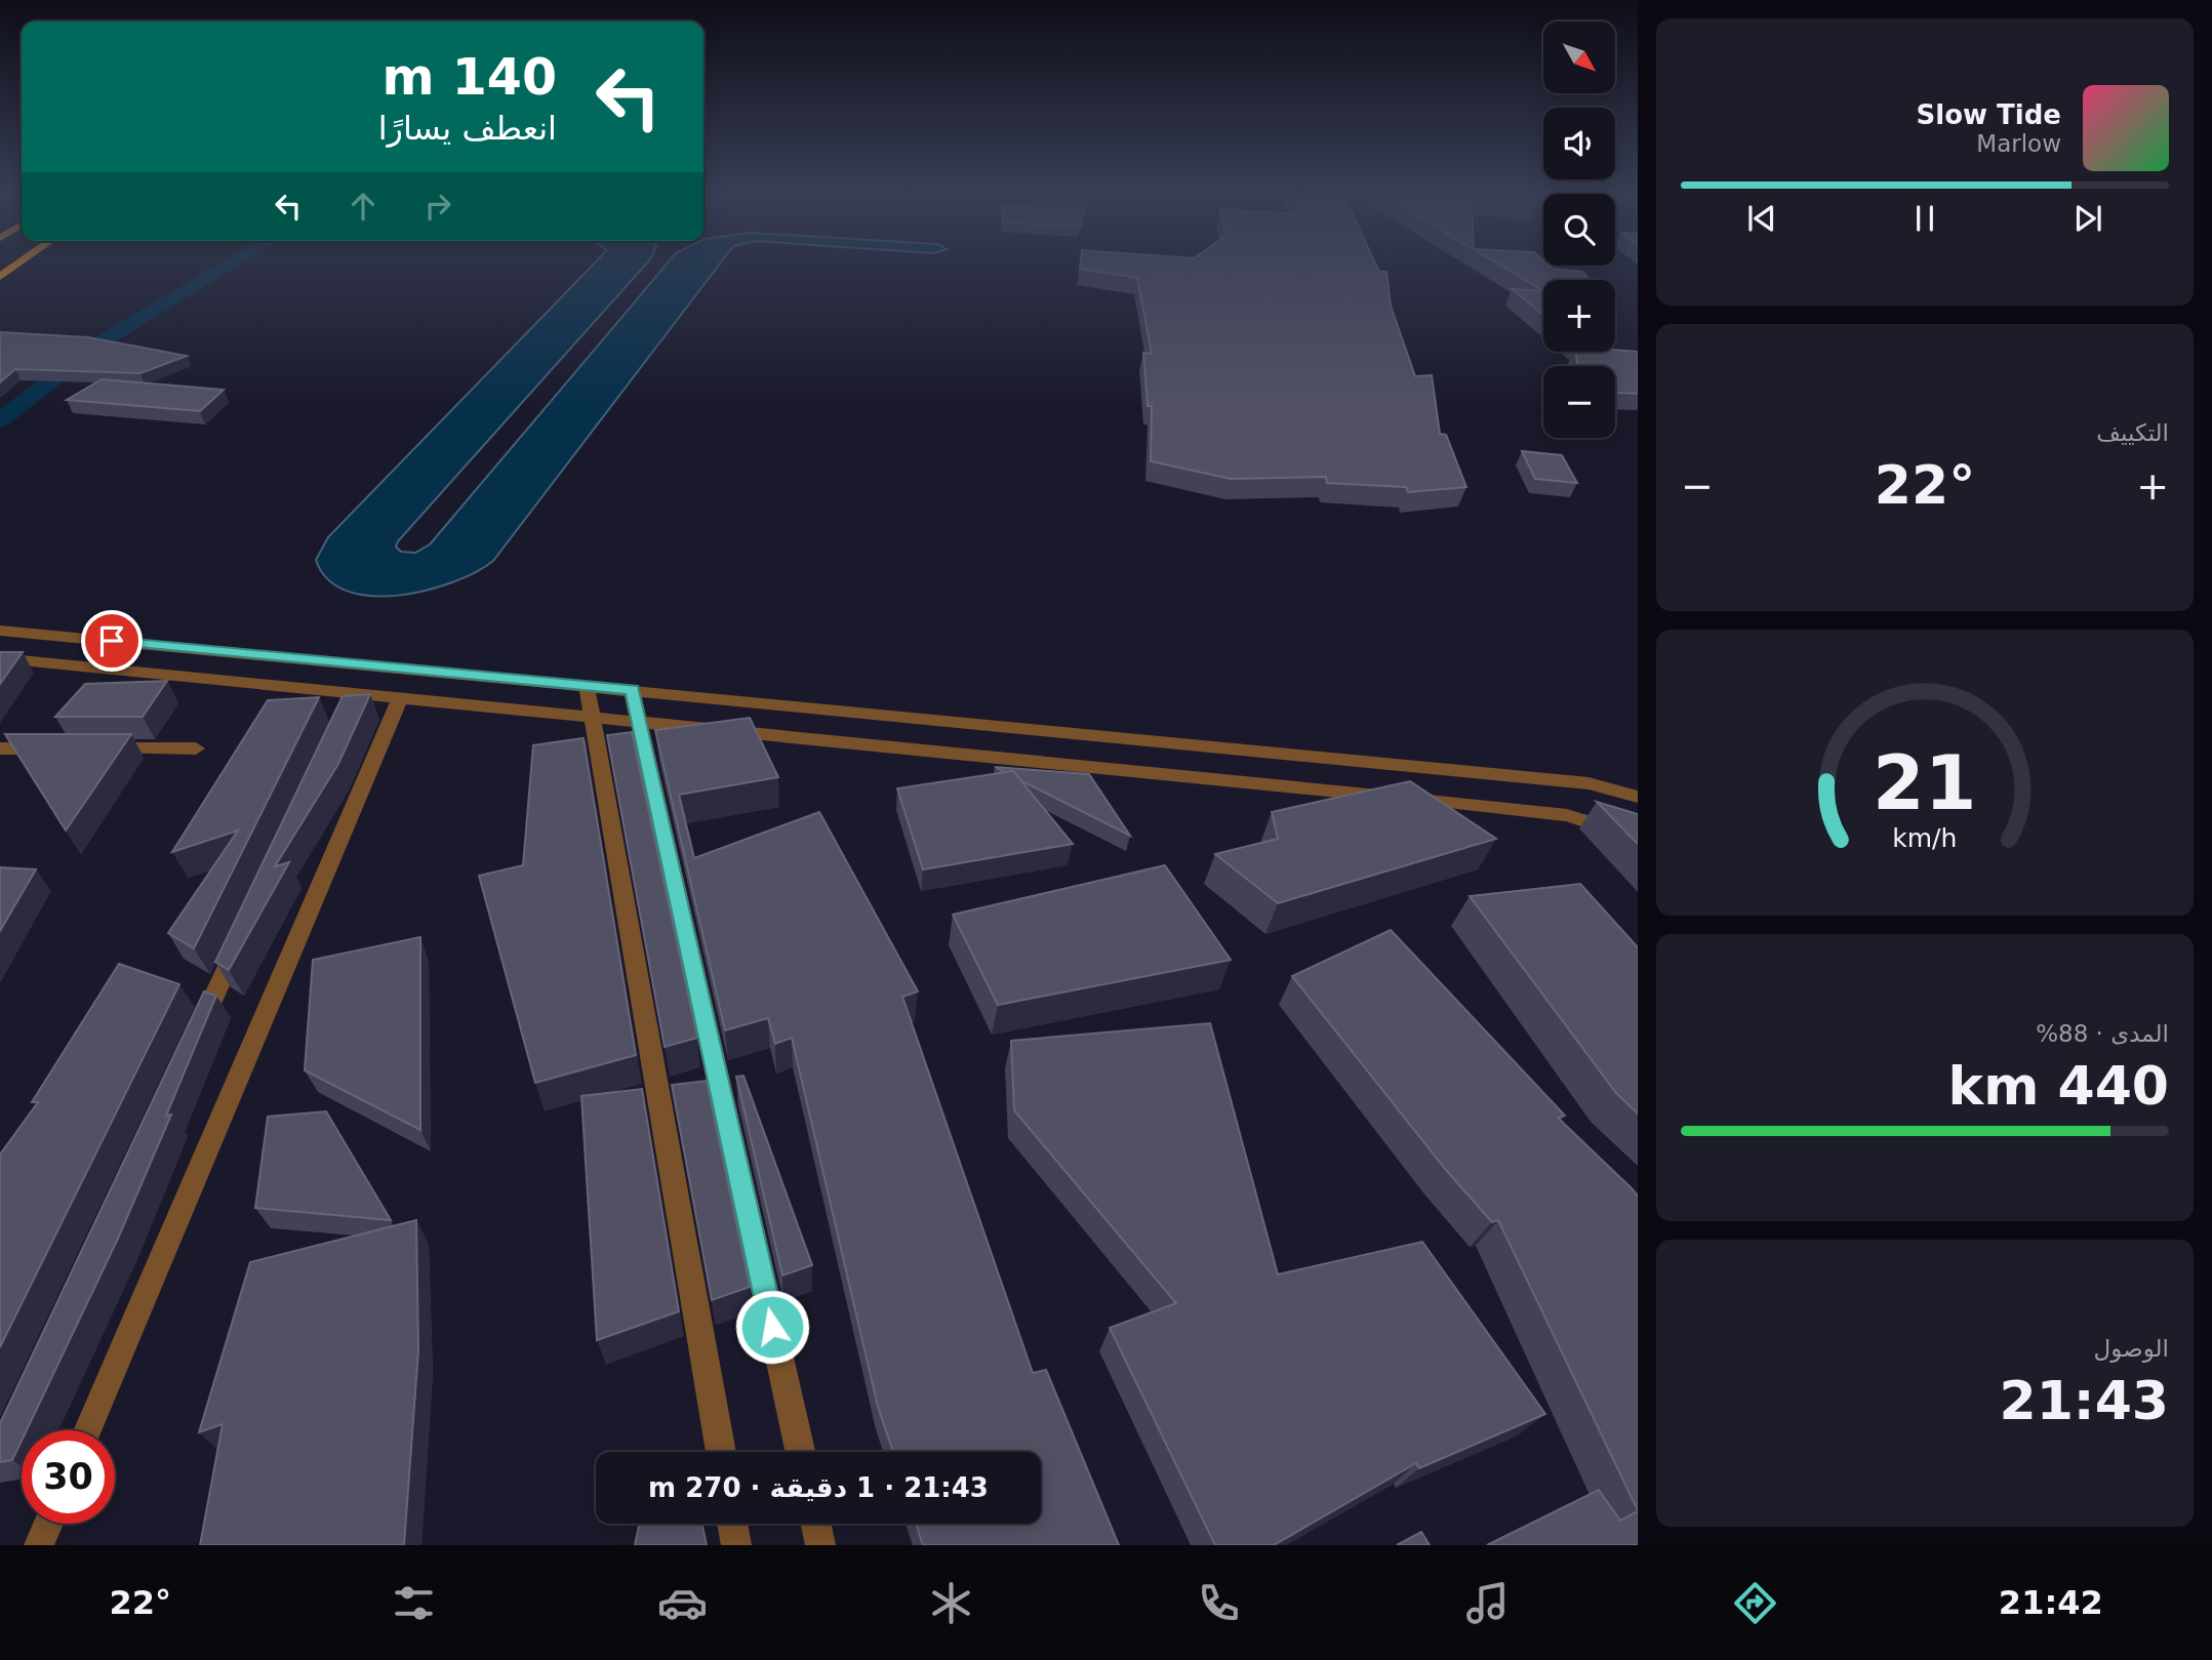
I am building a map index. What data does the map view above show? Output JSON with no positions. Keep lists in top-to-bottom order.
{
  "north": "bottom right",
  "page": {
    "map_buttons": ["+", "−"],
    "turn": ["140 m", "انعطف يسارًا"],
    "song": ["Slow Tide", "Marlow"],
    "tile": [
      "التكييف",
      ["المدى · 88%", "440 km"],
      ["الوصول", "21:43"]
    ],
    "heat": ["−", "22°", "+"],
    "limit": "30",
    "trip": "21:43 · 1 دقيقة · 270 m",
    "tabs": ["21:42", "22°"],
    "gauge": ["21", "km/h"]
  }
}
